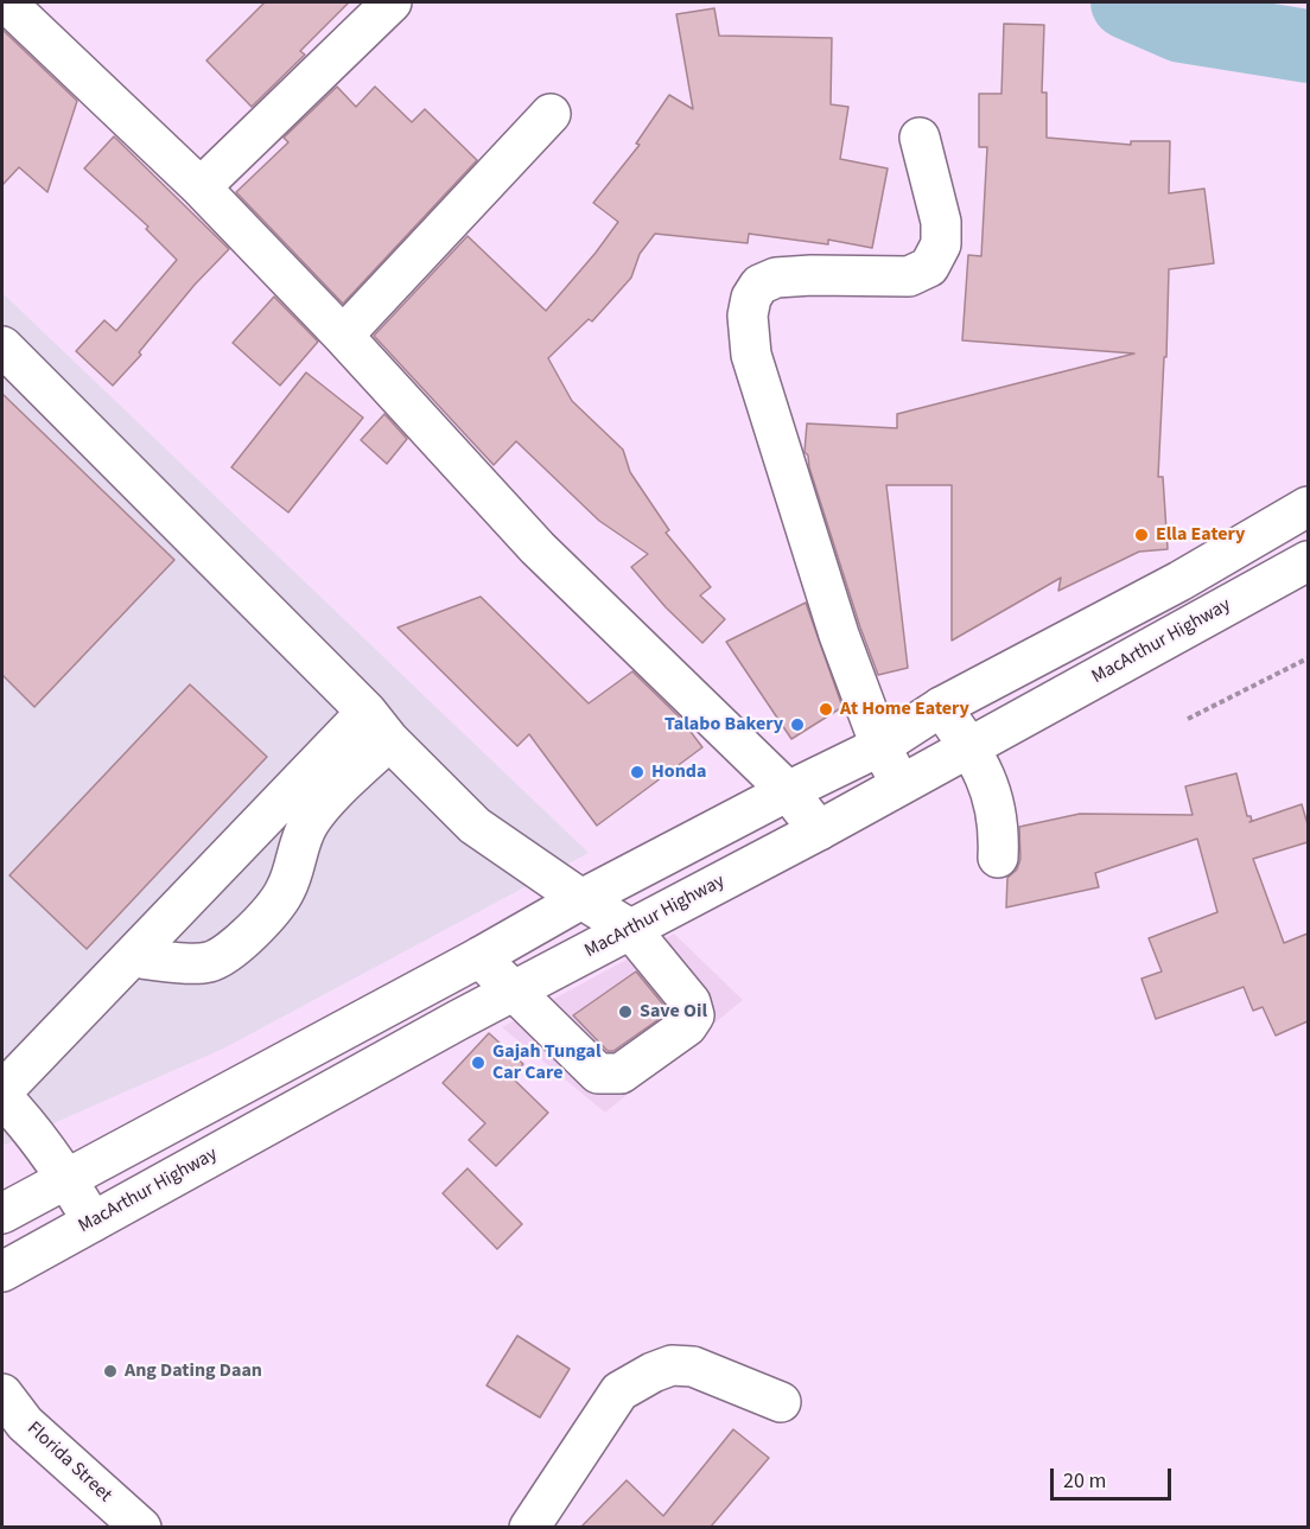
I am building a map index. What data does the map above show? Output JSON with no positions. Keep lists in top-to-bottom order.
{
  "streets": {
    "main road": ["MacArthur Highway", "Florida Street"]
  },
  "places": [
    "Ella Eatery",
    "At Home Eatery",
    "Talabo Bakery",
    "Honda",
    "Save Oil",
    "Gajah Tungal Car Care",
    "Ang Dating Daan"
  ],
  "scale_bar": "20 m"
}
